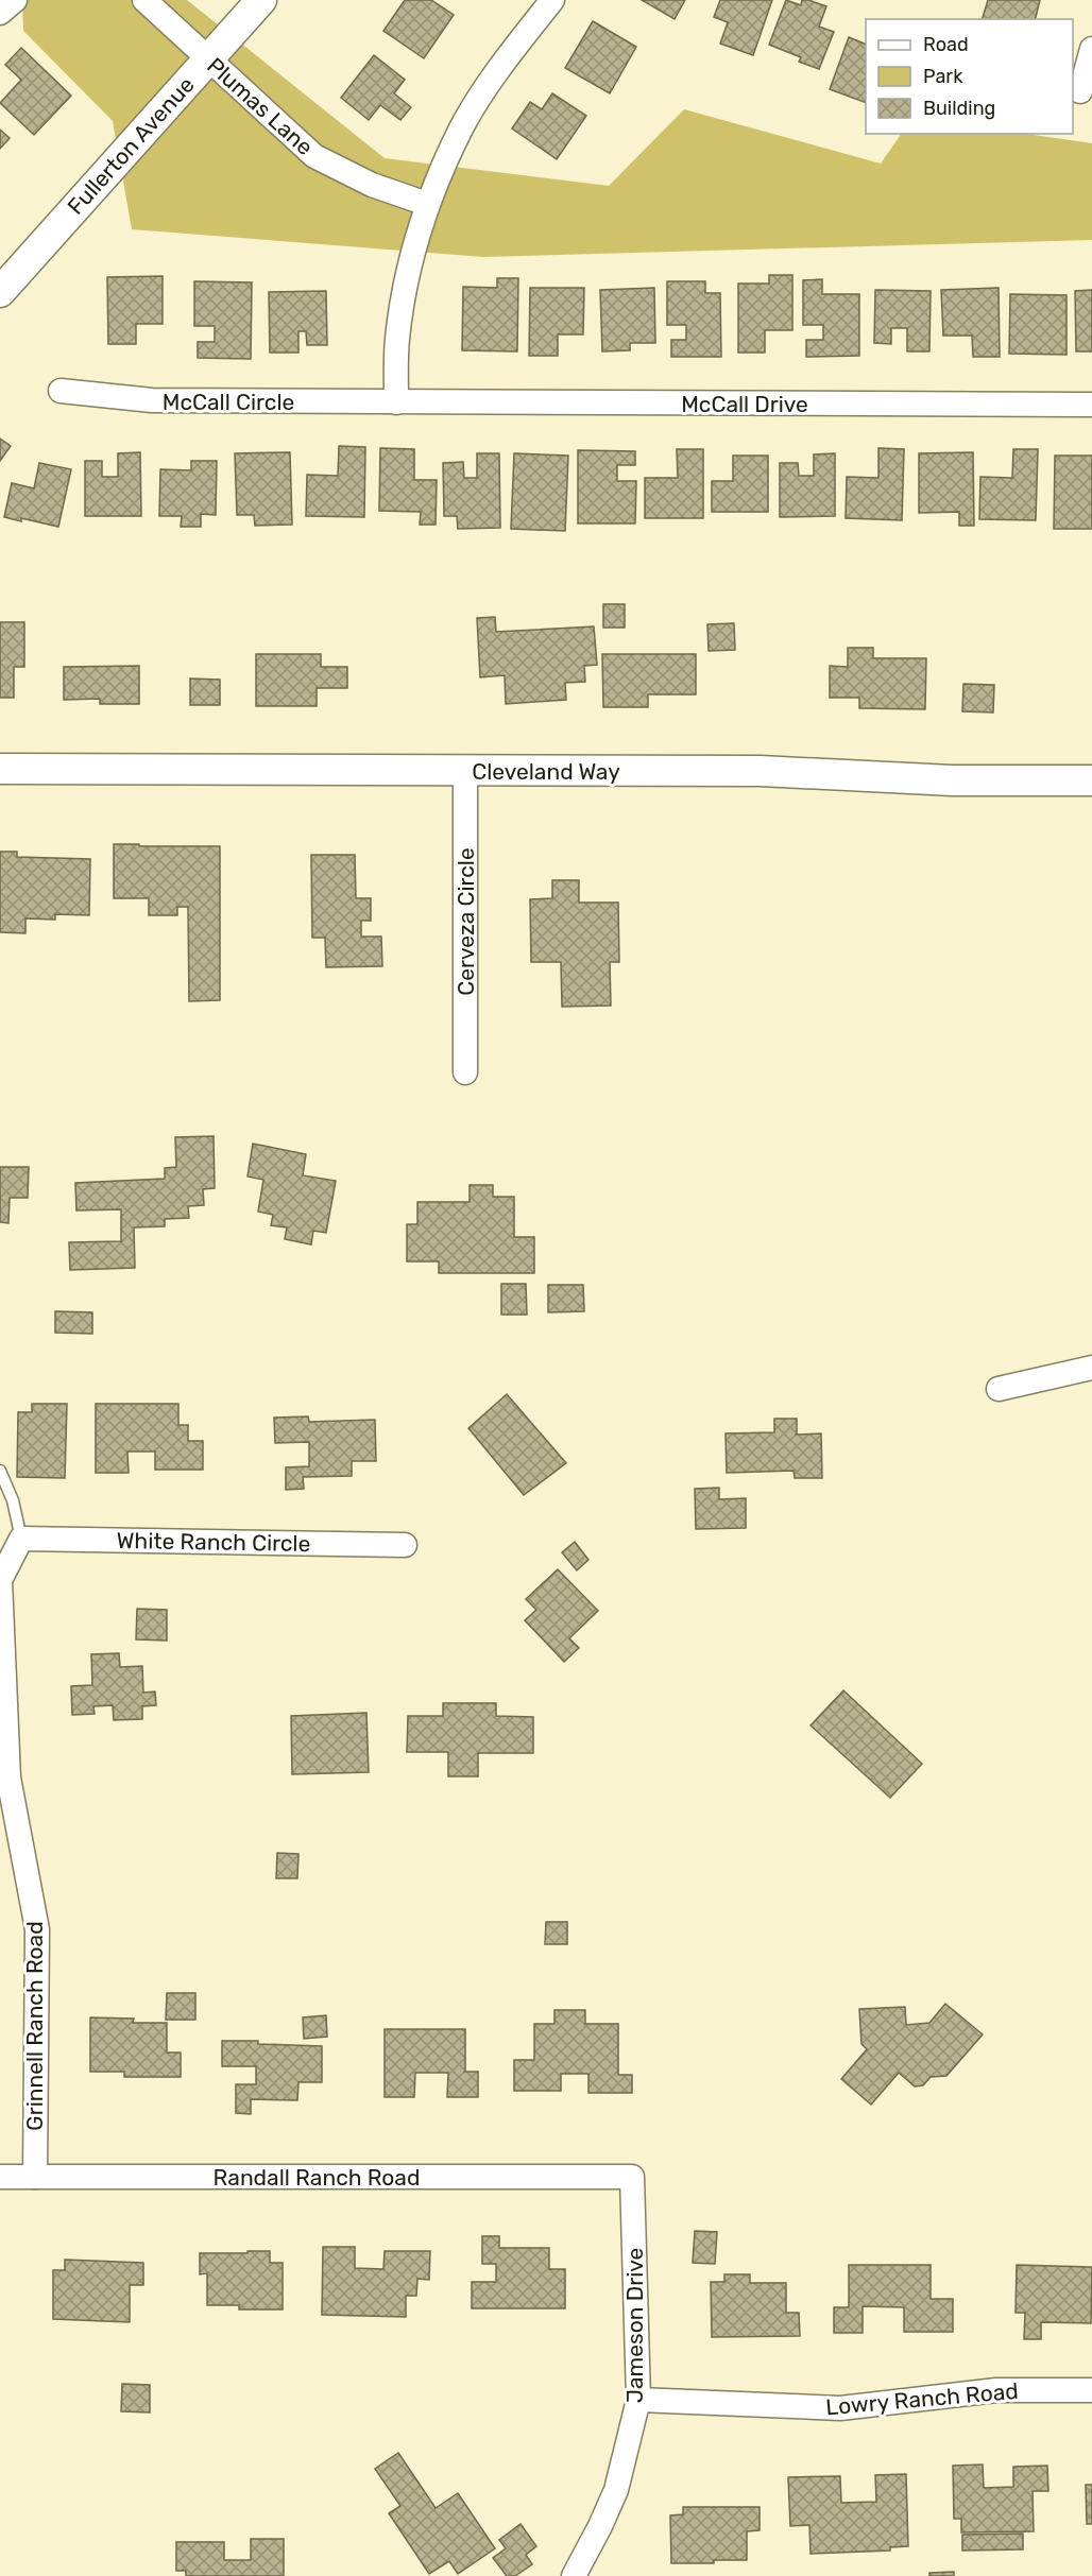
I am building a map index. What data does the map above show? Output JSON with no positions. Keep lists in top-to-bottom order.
{
  "streets": {
    "street": [
      "Plumas Lane",
      "Fullerton Avenue",
      "McCall Circle",
      "McCall Drive",
      "Cleveland Way",
      "Cerveza Circle",
      "White Ranch Circle",
      "Grinnell Ranch Road",
      "Randall Ranch Road",
      "Jameson Drive",
      "Lowry Ranch Road"
    ]
  },
  "crossings": [
    ["Plumas Lane", "Fullerton Avenue"],
    ["McCall Circle", "McCall Drive"],
    ["Cleveland Way", "Cerveza Circle"],
    ["White Ranch Circle", "Grinnell Ranch Road"],
    ["Grinnell Ranch Road", "Randall Ranch Road"],
    ["Randall Ranch Road", "Jameson Drive"],
    ["Jameson Drive", "Lowry Ranch Road"]
  ],
  "legend": ["Road", "Park", "Building"]
}
